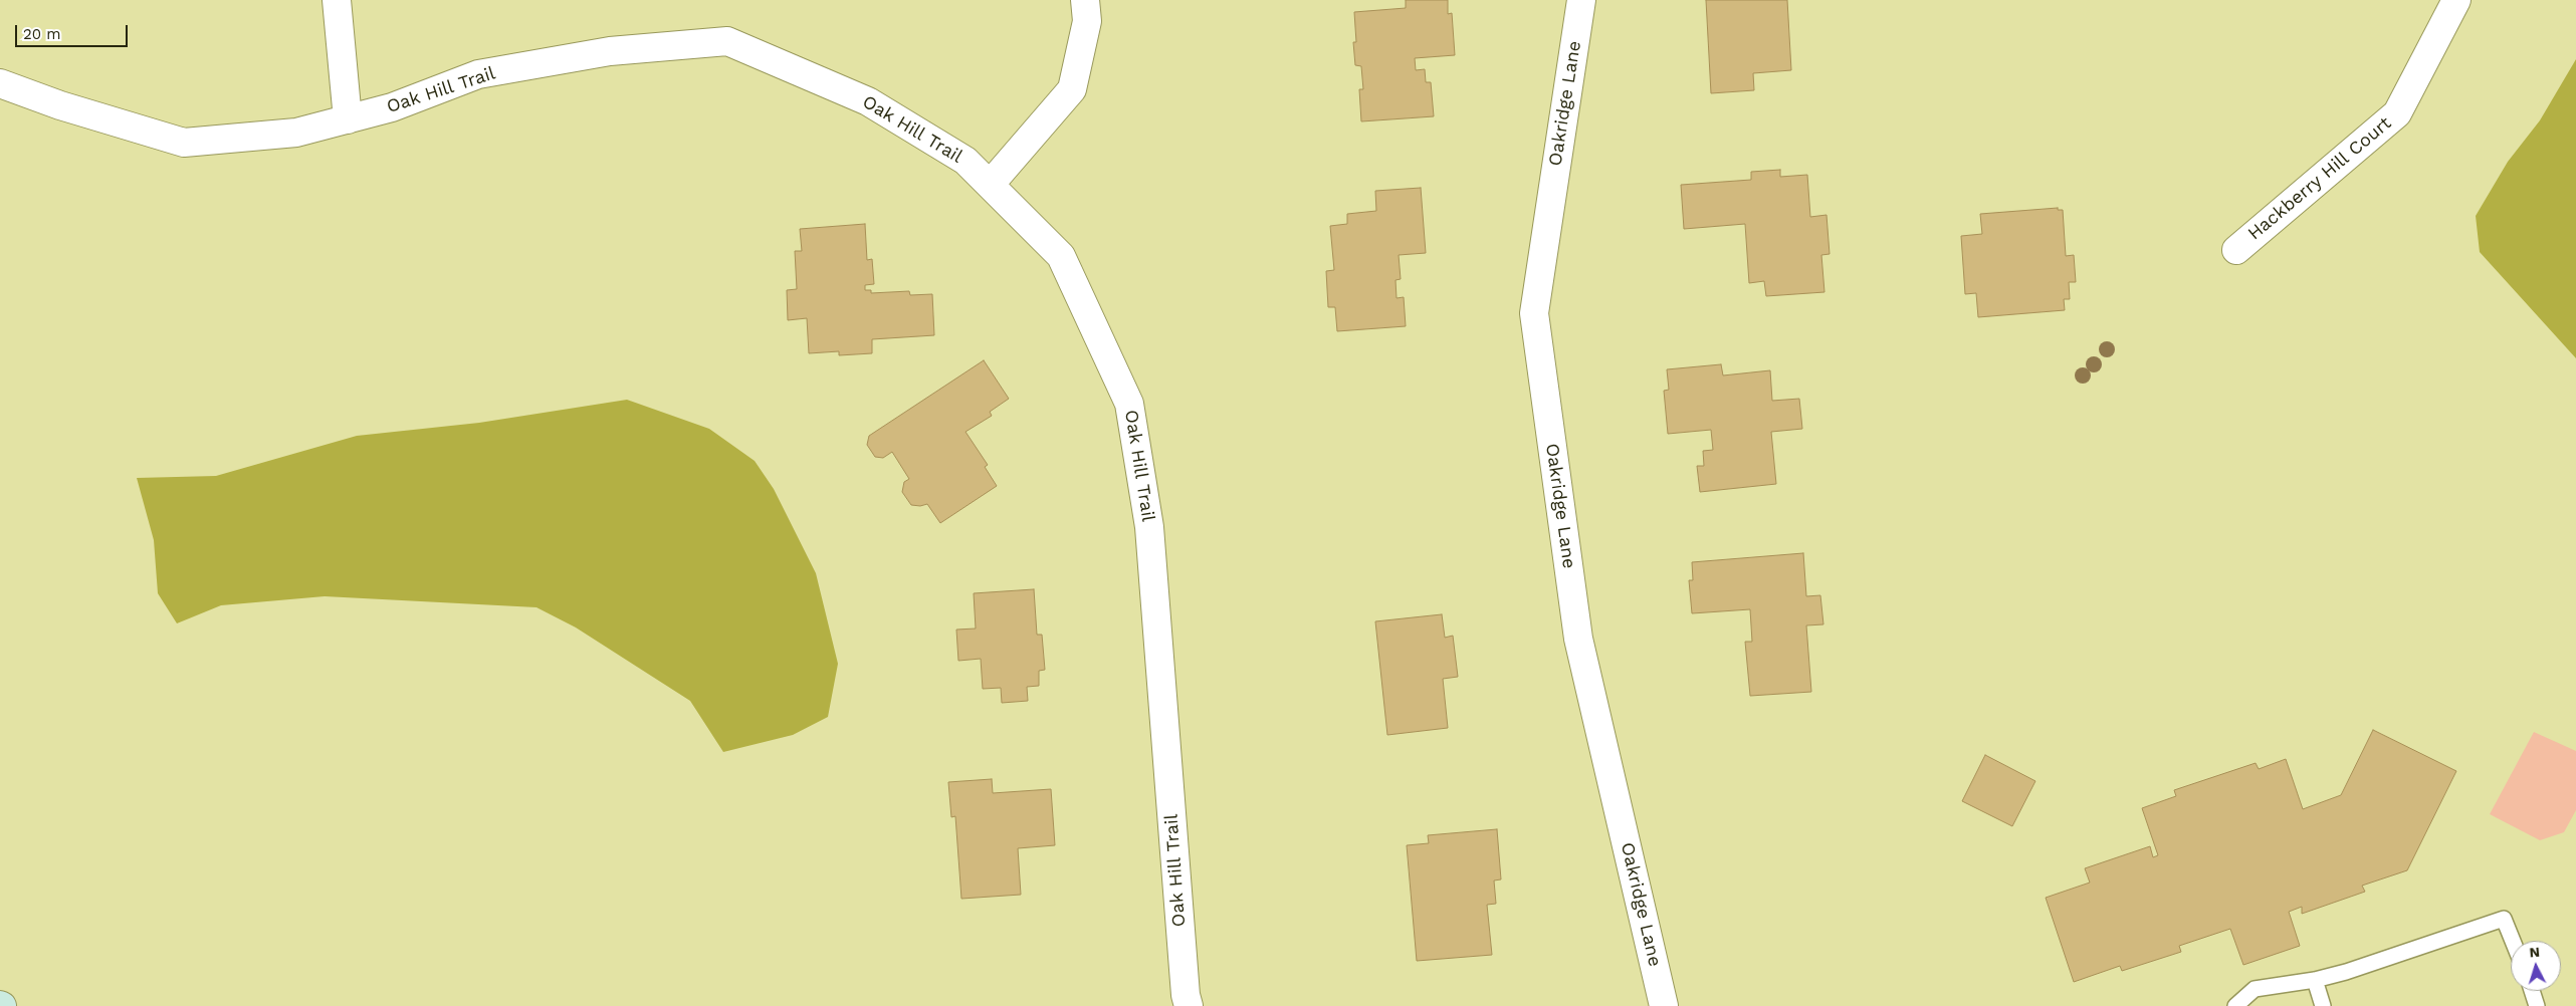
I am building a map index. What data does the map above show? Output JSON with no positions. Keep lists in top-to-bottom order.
{
  "streets": {
    "street": ["Oak Hill Trail", "Oakridge Lane", "Hackberry Hill Court"]
  },
  "scale_bar": "20 m",
  "north": "top"
}
